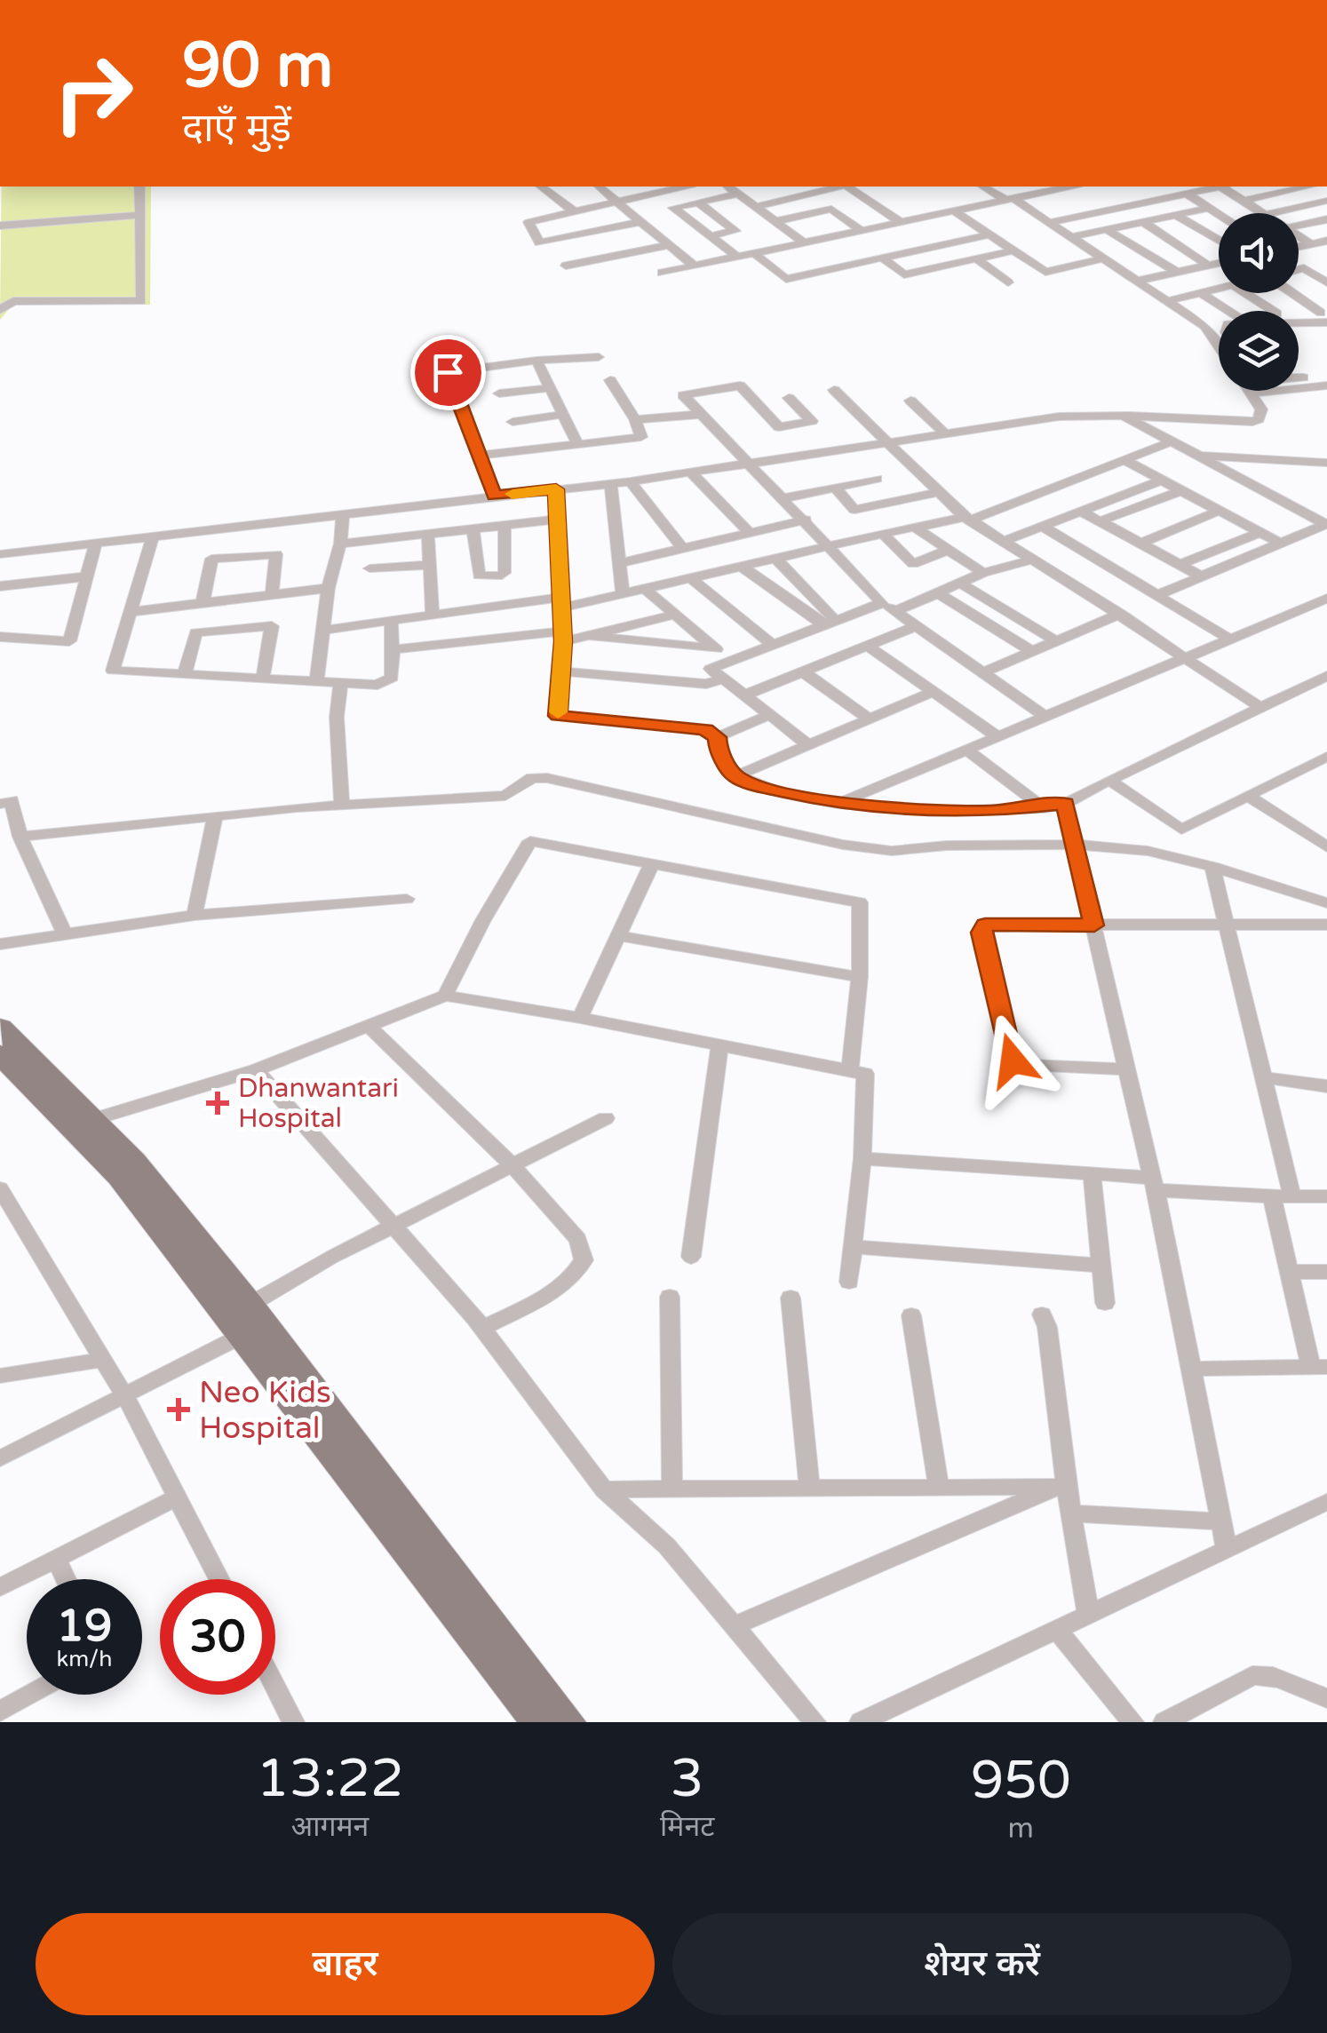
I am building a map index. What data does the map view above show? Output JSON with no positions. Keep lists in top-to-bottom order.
{
  "places": {
    "health": ["Dhanwantari Hospital", "Neo Kids Hospital"]
  },
  "page": {
    "turn": ["90 m", "दाएँ मुड़ें"],
    "speed": "19 km/h",
    "limit": "30",
    "eta": [
      "13:22",
      "आगमन",
      "3",
      "मिनट",
      "950",
      "m"
    ],
    "buttons": ["बाहर", "शेयर करें"]
  }
}
